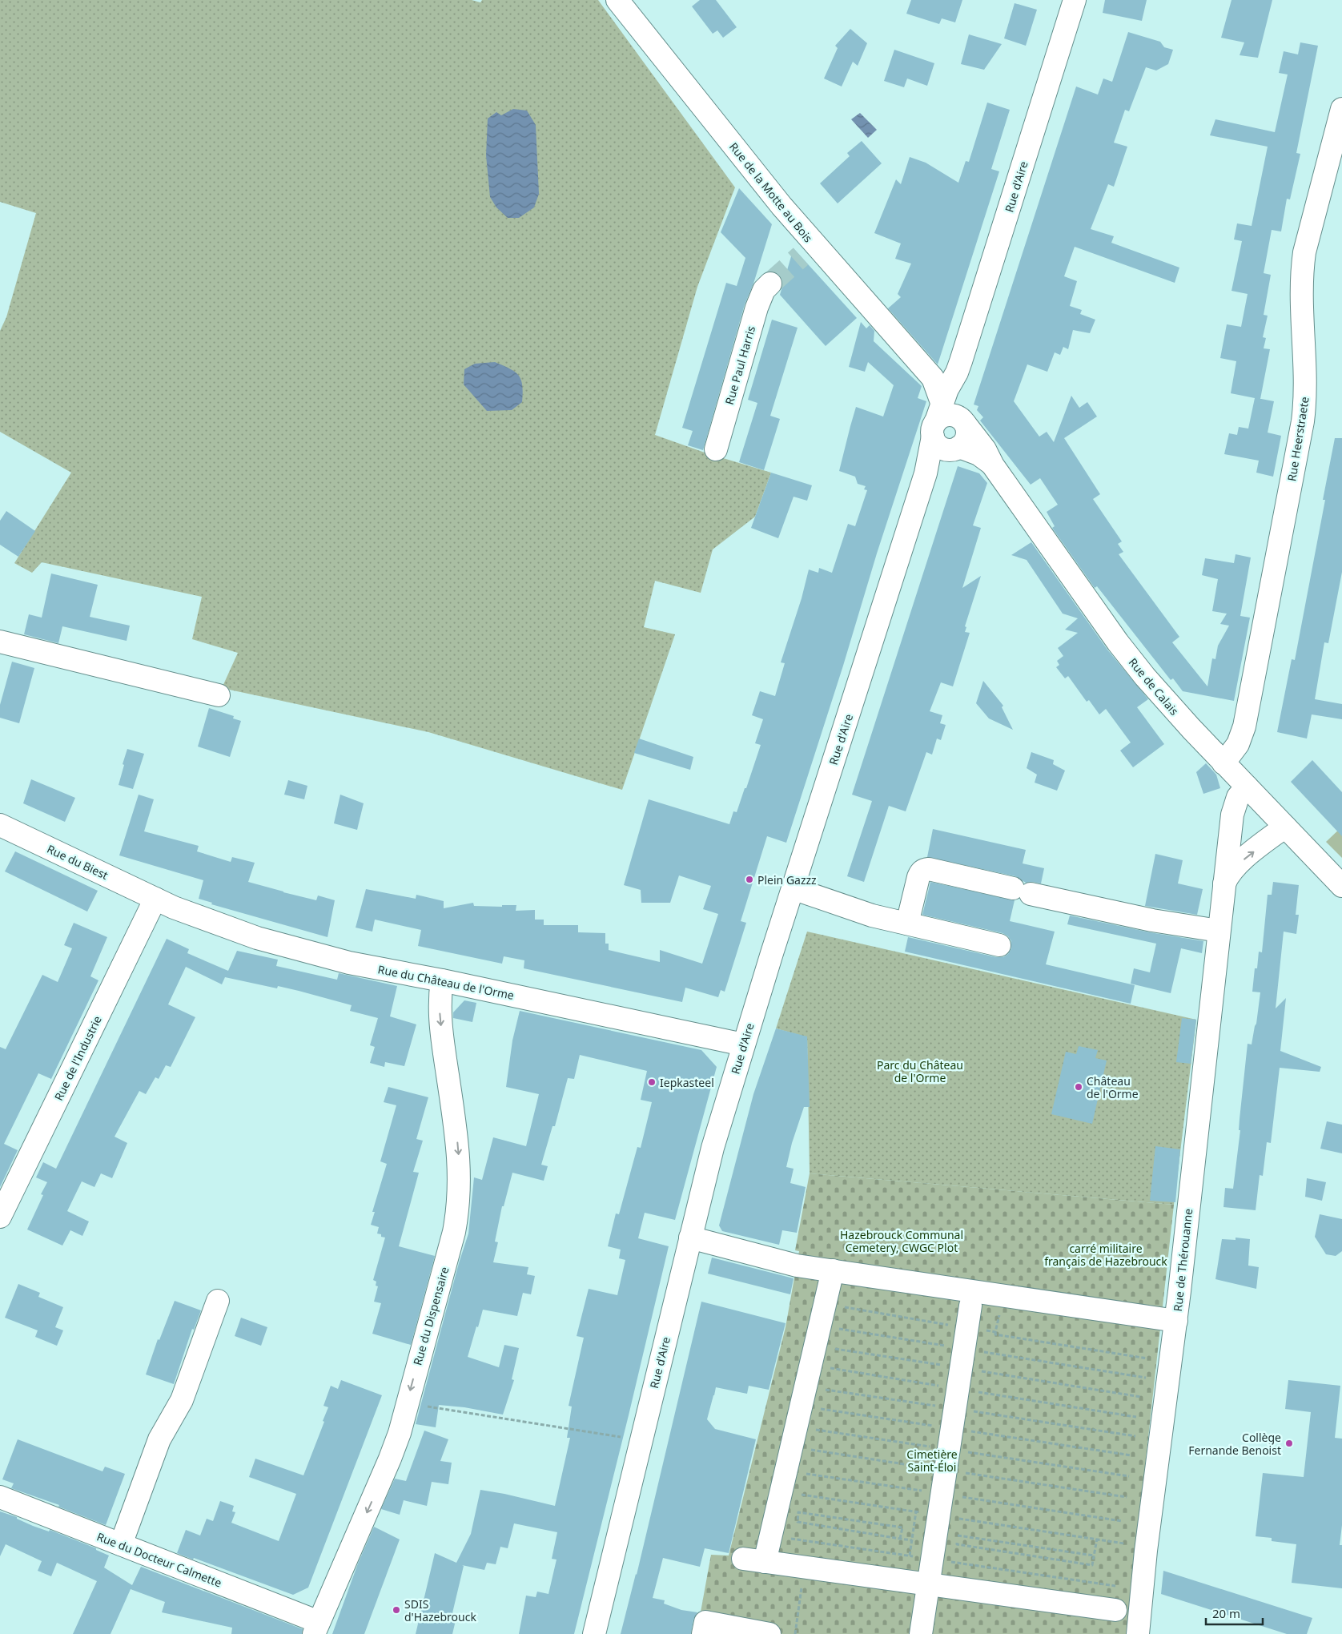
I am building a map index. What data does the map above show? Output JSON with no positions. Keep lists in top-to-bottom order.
{
  "streets": {
    "street": [
      "Rue d'Aire",
      "Rue de la Motte au Bois",
      "Rue Paul Harris",
      "Rue Heerstraete",
      "Rue de Calais",
      "Rue du Biest",
      "Rue du Château de l'Orme",
      "Rue de l'Industrie",
      "Rue de Thérouanne",
      "Rue du Dispensaire",
      "Rue du Docteur Calmette"
    ]
  },
  "crossings": [
    ["Rue d'Aire", "Rue de la Motte au Bois"],
    ["Rue d'Aire", "Rue de Calais"],
    ["Rue d'Aire", "Rue du Château de l'Orme"],
    ["Rue de la Motte au Bois", "Rue de Calais"],
    ["Rue Heerstraete", "Rue de Calais"],
    ["Rue de Calais", "Rue de Thérouanne"],
    ["Rue du Biest", "Rue du Château de l'Orme"],
    ["Rue du Biest", "Rue de l'Industrie"],
    ["Rue du Château de l'Orme", "Rue de l'Industrie"],
    ["Rue du Château de l'Orme", "Rue du Dispensaire"],
    ["Rue du Dispensaire", "Rue du Docteur Calmette"]
  ],
  "one_way": ["Rue du Dispensaire"],
  "parks": [
    "Parc du Château de l'Orme",
    "Hazebrouck Communal Cemetery, CWGC Plot",
    "carré militaire français de Hazebrouck",
    "Cimetière Saint-Éloi"
  ],
  "places": [
    "Plein Gazzz",
    "Iepkasteel",
    "Château de l'Orme",
    "Collège Fernande Benoist",
    "SDIS d'Hazebrouck"
  ],
  "scale_bar": "20 m"
}
